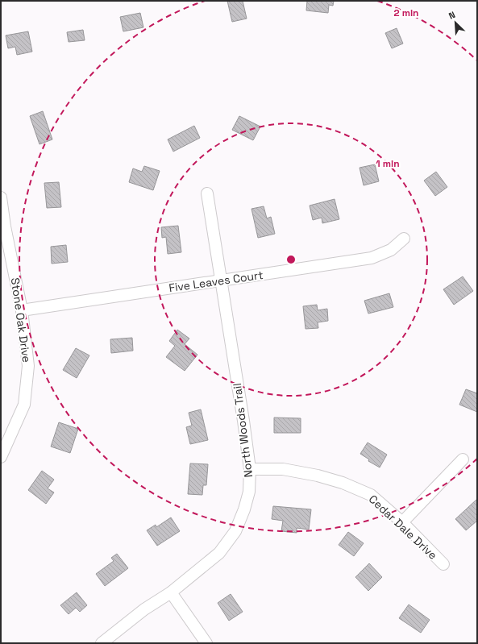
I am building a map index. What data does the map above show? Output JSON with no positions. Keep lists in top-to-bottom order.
{
  "streets": {
    "street": [
      "Five Leaves Court",
      "Stone Oak Drive",
      "North Woods Trail",
      "Cedar Dale Drive"
    ]
  },
  "crossings": [
    ["Five Leaves Court", "Stone Oak Drive"],
    ["Five Leaves Court", "North Woods Trail"],
    ["North Woods Trail", "Cedar Dale Drive"]
  ],
  "north": "top left",
  "rings": ["2 min", "1 min"]
}
